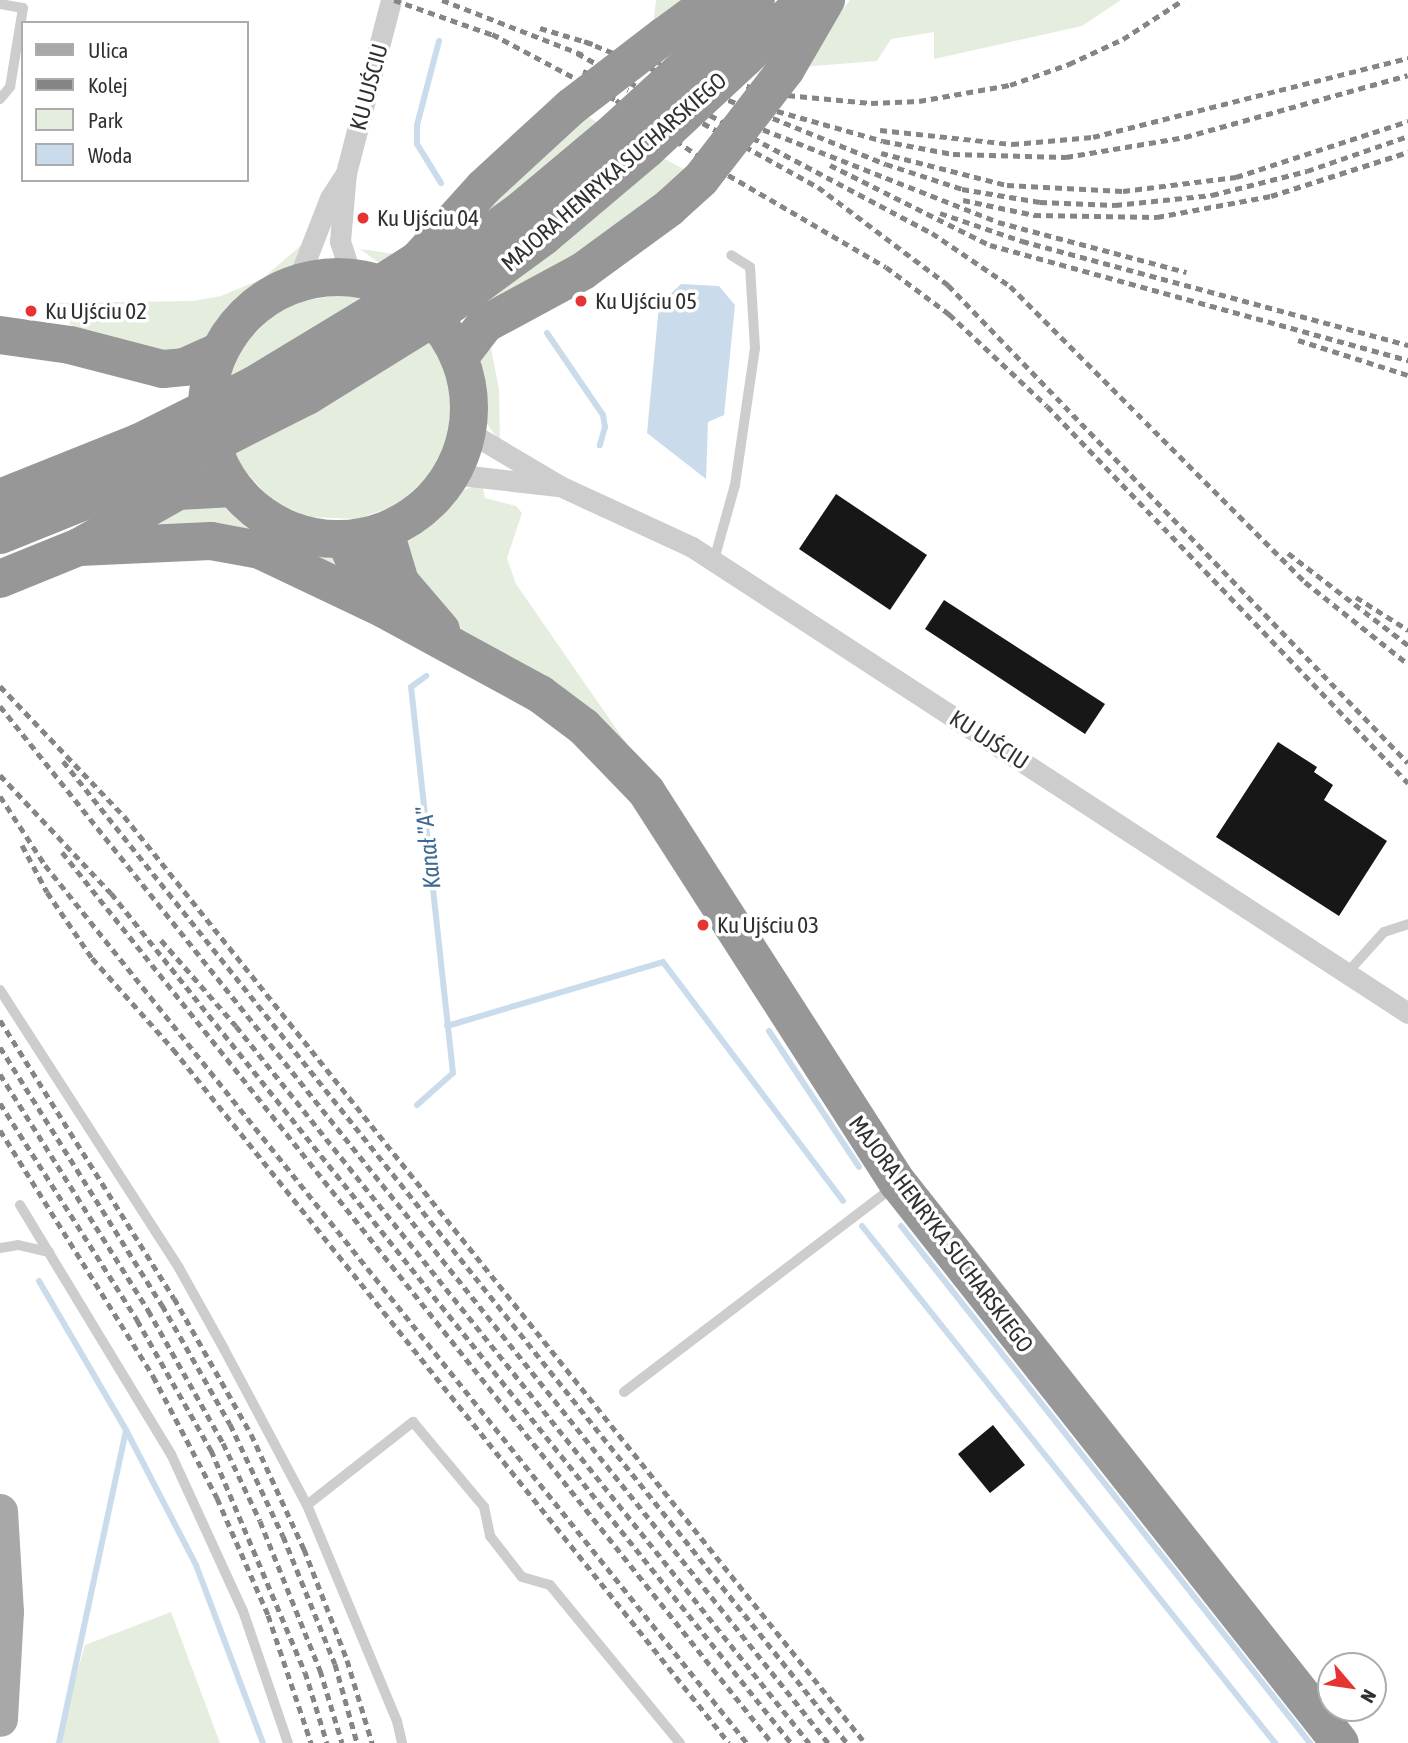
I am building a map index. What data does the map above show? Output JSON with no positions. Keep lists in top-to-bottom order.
{
  "streets": {
    "highway": ["MAJORA HENRYKA SUCHARSKIEGO"],
    "street": ["KU UJŚCIU"]
  },
  "water": ["Kanał \"A\""],
  "places": [
    "Ku Ujściu 04",
    "Ku Ujściu 05",
    "Ku Ujściu 02",
    "Ku Ujściu 03"
  ],
  "legend": [
    "Ulica",
    "Kolej",
    "Park",
    "Woda"
  ],
  "north": "bottom right"
}
